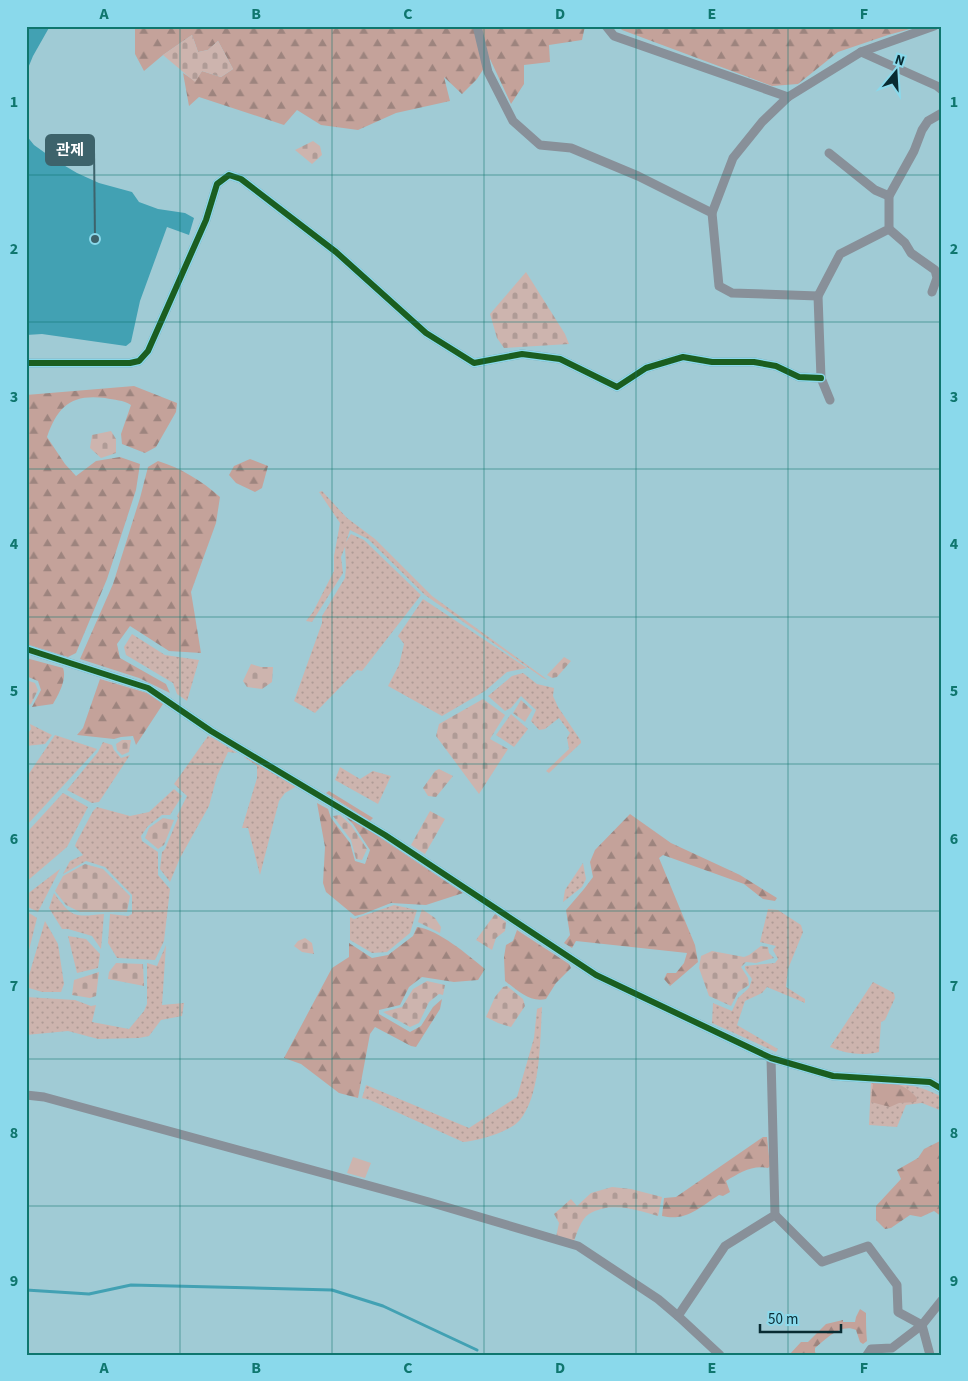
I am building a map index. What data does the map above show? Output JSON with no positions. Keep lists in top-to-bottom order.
{
  "places": ["관제"],
  "scale_bar": "50 m",
  "north": "top",
  "grid": {
    "columns": [
      "A",
      "B",
      "C",
      "D",
      "E",
      "F"
    ],
    "rows": [
      "1",
      "2",
      "3",
      "4",
      "5",
      "6",
      "7",
      "8",
      "9"
    ]
  }
}
